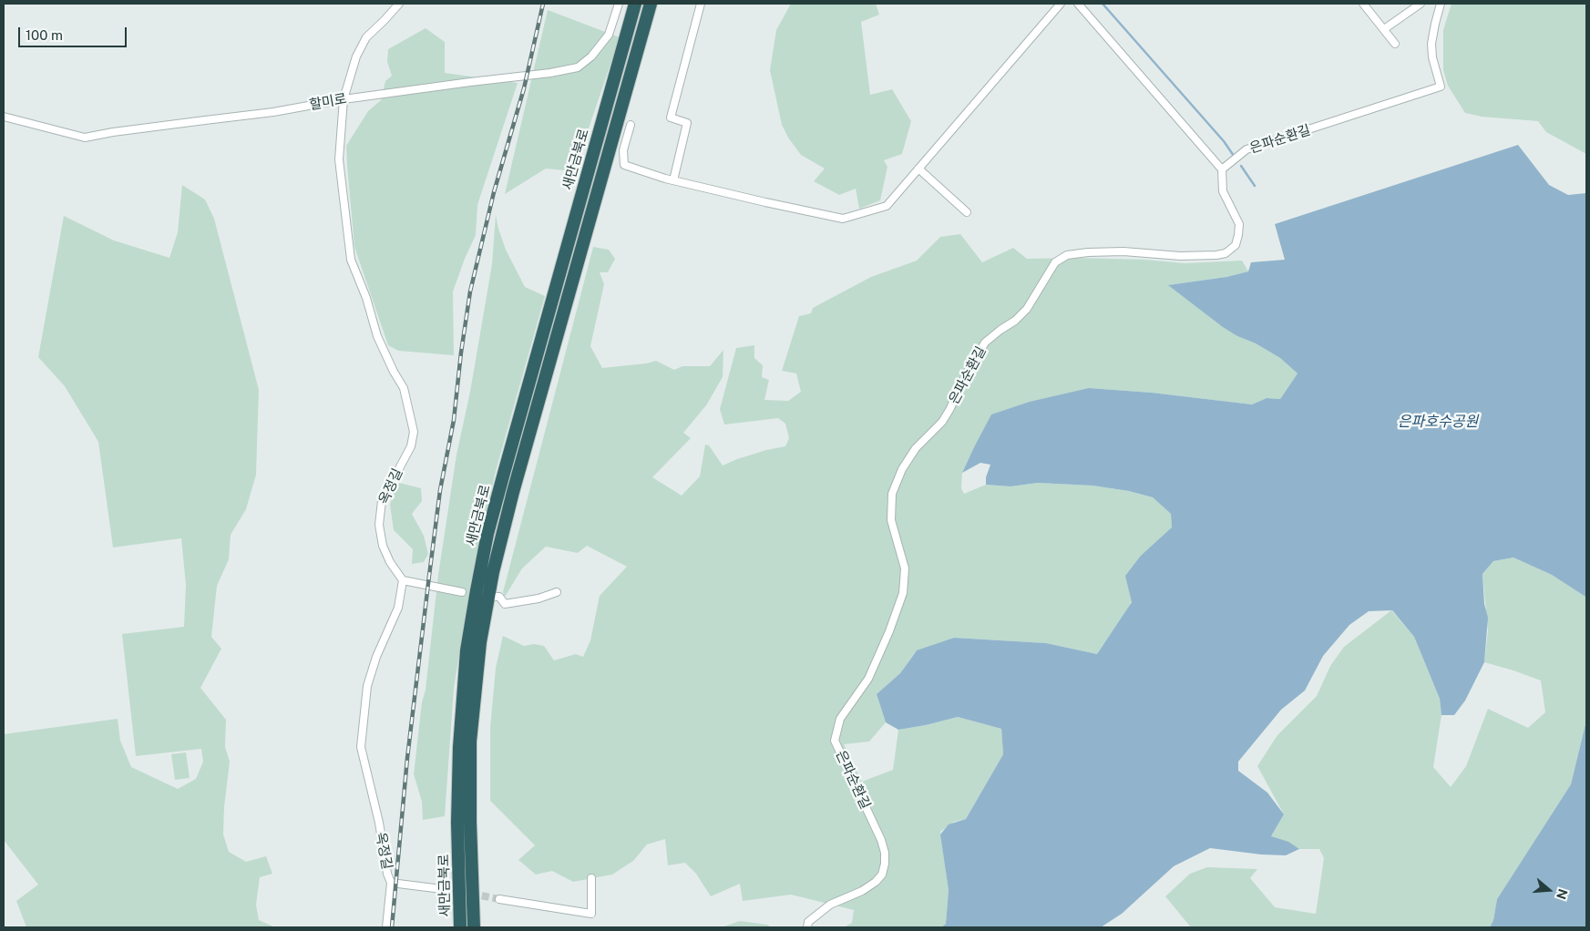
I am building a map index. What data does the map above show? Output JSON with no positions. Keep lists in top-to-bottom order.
{
  "streets": {
    "highway": ["새만금북로"],
    "street": ["할미로", "은파순환길", "옥정길"]
  },
  "crossings": [
    ["할미로", "옥정길"]
  ],
  "water": ["은파호수공원"],
  "scale_bar": "100 m",
  "north": "right"
}
